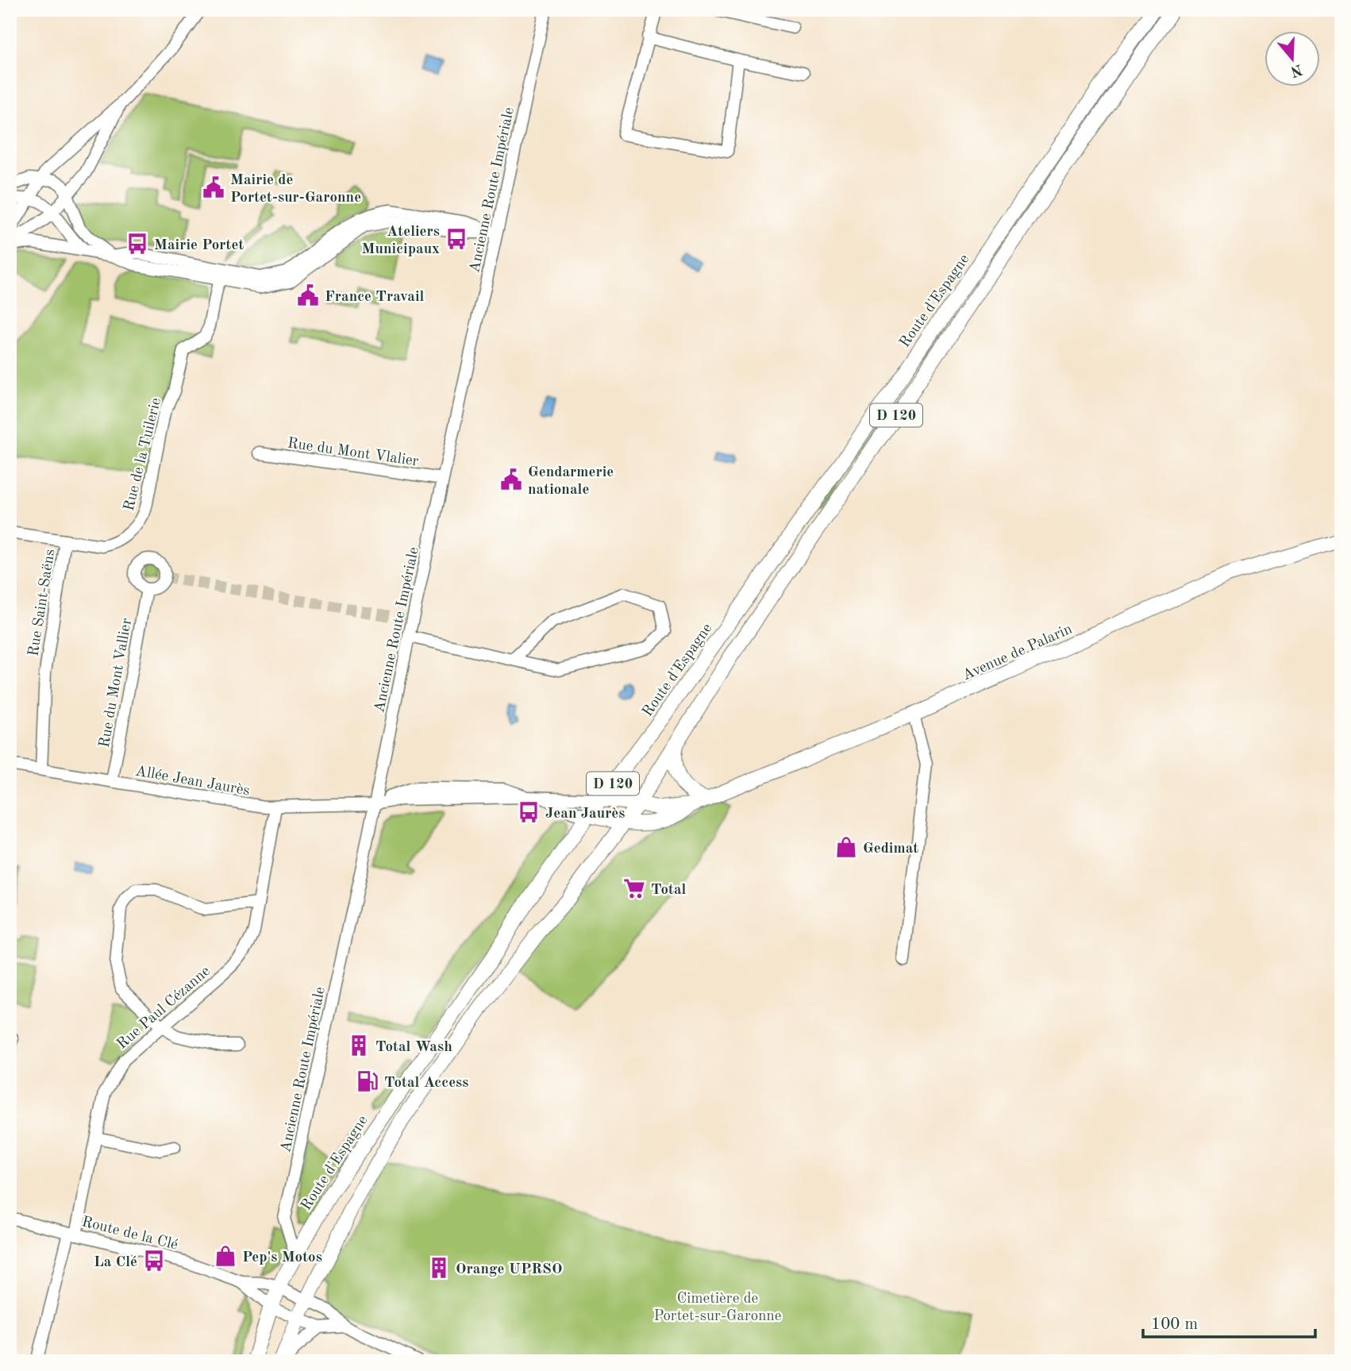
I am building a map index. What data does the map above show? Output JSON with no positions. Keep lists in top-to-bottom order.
{
  "streets": {
    "main road": ["Route d'Espagne", "D 120", "Avenue de Palarin"],
    "street": [
      "Ancienne Route Impériale",
      "Rue du Mont Vlalier",
      "Rue de la Tuilerie",
      "Rue Saint-Saëns",
      "Rue du Mont Vallier",
      "Allée Jean Jaurès",
      "Rue Paul Cézanne",
      "Route de la Clé"
    ]
  },
  "crossings": [
    ["Ancienne Route Impériale", "Route d'Espagne"],
    ["Ancienne Route Impériale", "Rue du Mont Vlalier"],
    ["Ancienne Route Impériale", "Allée Jean Jaurès"],
    ["Route d'Espagne", "Avenue de Palarin"],
    ["Route d'Espagne", "Allée Jean Jaurès"],
    ["Route d'Espagne", "Route de la Clé"],
    ["D 120", "Avenue de Palarin"],
    ["D 120", "Route de la Clé"],
    ["Rue de la Tuilerie", "Rue Saint-Saëns"],
    ["Rue Saint-Saëns", "Allée Jean Jaurès"],
    ["Avenue de Palarin", "Allée Jean Jaurès"],
    ["Rue du Mont Vallier", "Allée Jean Jaurès"],
    ["Allée Jean Jaurès", "Rue Paul Cézanne"],
    ["Rue Paul Cézanne", "Route de la Clé"]
  ],
  "parks": ["Cimetière de Portet-sur-Garonne"],
  "places": {
    "public building": ["Mairie de Portet-sur-Garonne", "France Travail", "Gendarmerie nationale"],
    "bus stop": [
      "Ateliers Municipaux",
      "Mairie Portet",
      "Jean Jaurès",
      "La Clé"
    ],
    "shop": ["Gedimat", "Pep's Motos"],
    "supermarket": ["Total"],
    "building": ["Total Wash", "Orange UPRSO"],
    "fuel station": ["Total Access"]
  },
  "scale_bar": "100 m",
  "north": "bottom"
}
